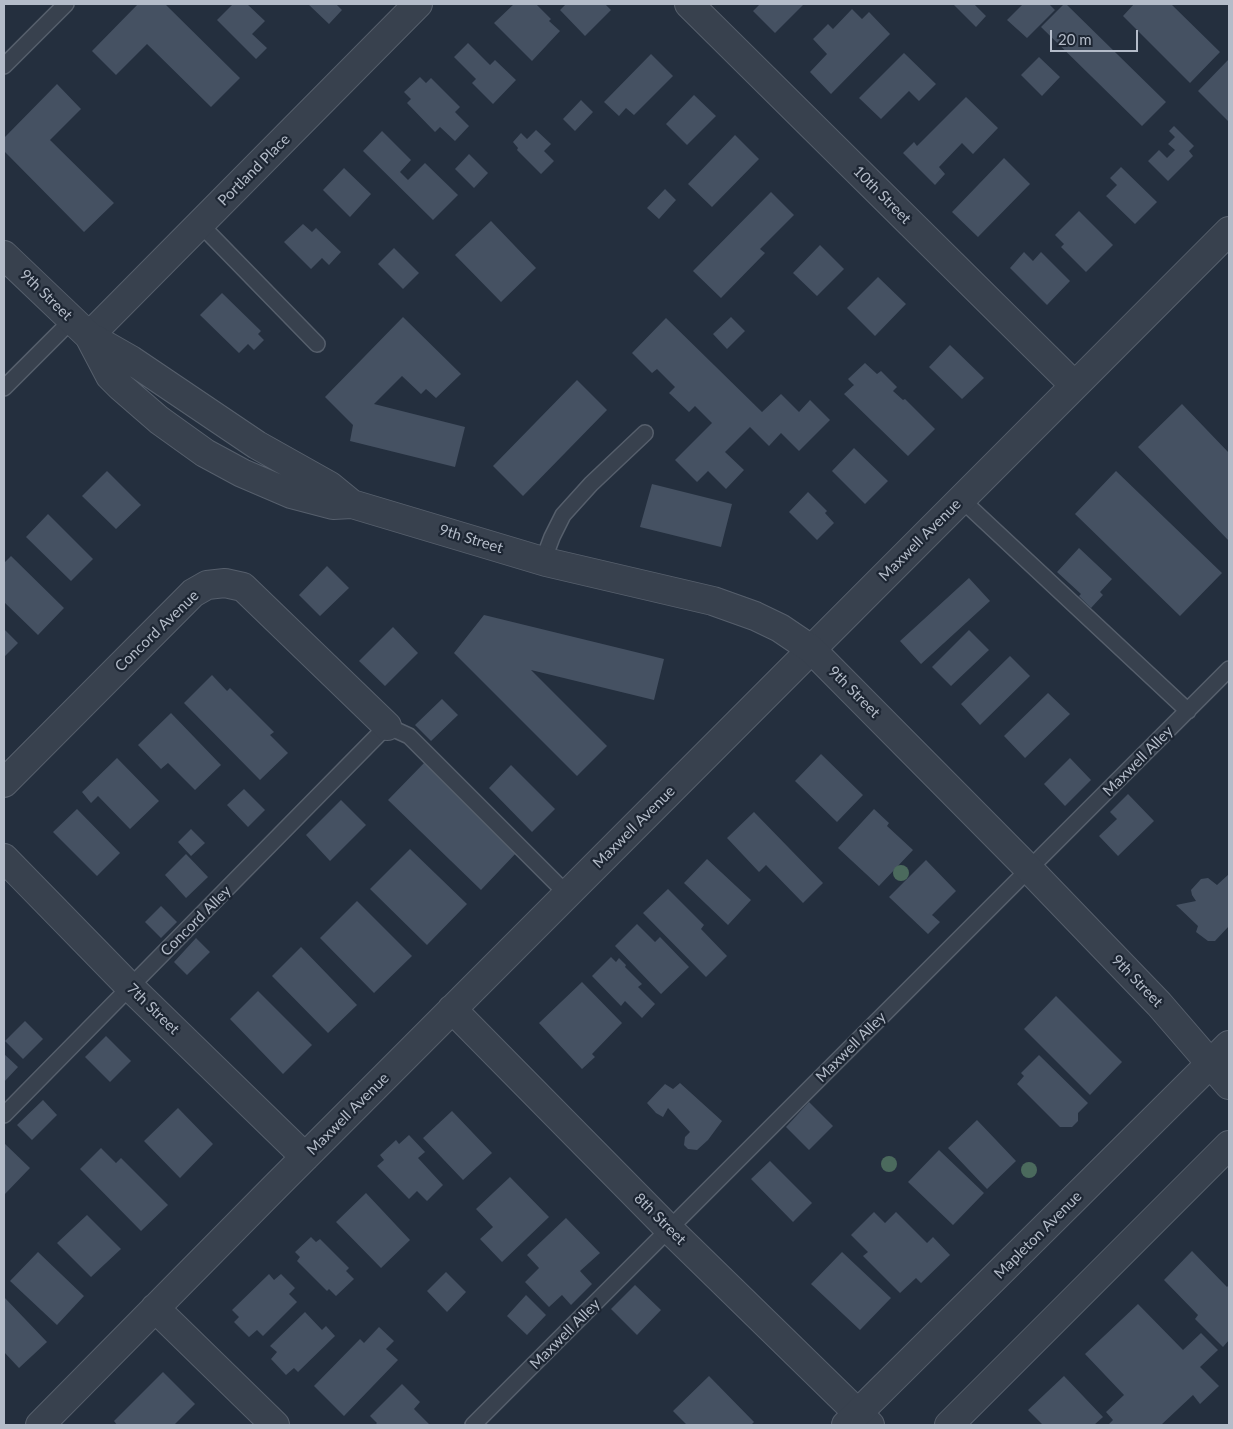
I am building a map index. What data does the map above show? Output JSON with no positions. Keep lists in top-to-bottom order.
{
  "streets": {
    "street": [
      "Portland Place",
      "10th Street",
      "9th Street",
      "Maxwell Avenue",
      "Concord Avenue",
      "7th Street",
      "8th Street",
      "Mapleton Avenue"
    ],
    "lane": ["Maxwell Alley", "Concord Alley"]
  },
  "crossings": [
    ["Portland Place", "9th Street"],
    ["10th Street", "Maxwell Avenue"],
    ["9th Street", "Maxwell Avenue"],
    ["9th Street", "Maxwell Alley"],
    ["9th Street", "Mapleton Avenue"],
    ["Maxwell Avenue", "7th Street"],
    ["Maxwell Avenue", "8th Street"],
    ["Concord Avenue", "Concord Alley"],
    ["Maxwell Alley", "8th Street"],
    ["Concord Alley", "7th Street"],
    ["8th Street", "Mapleton Avenue"]
  ],
  "scale_bar": "20 m"
}
